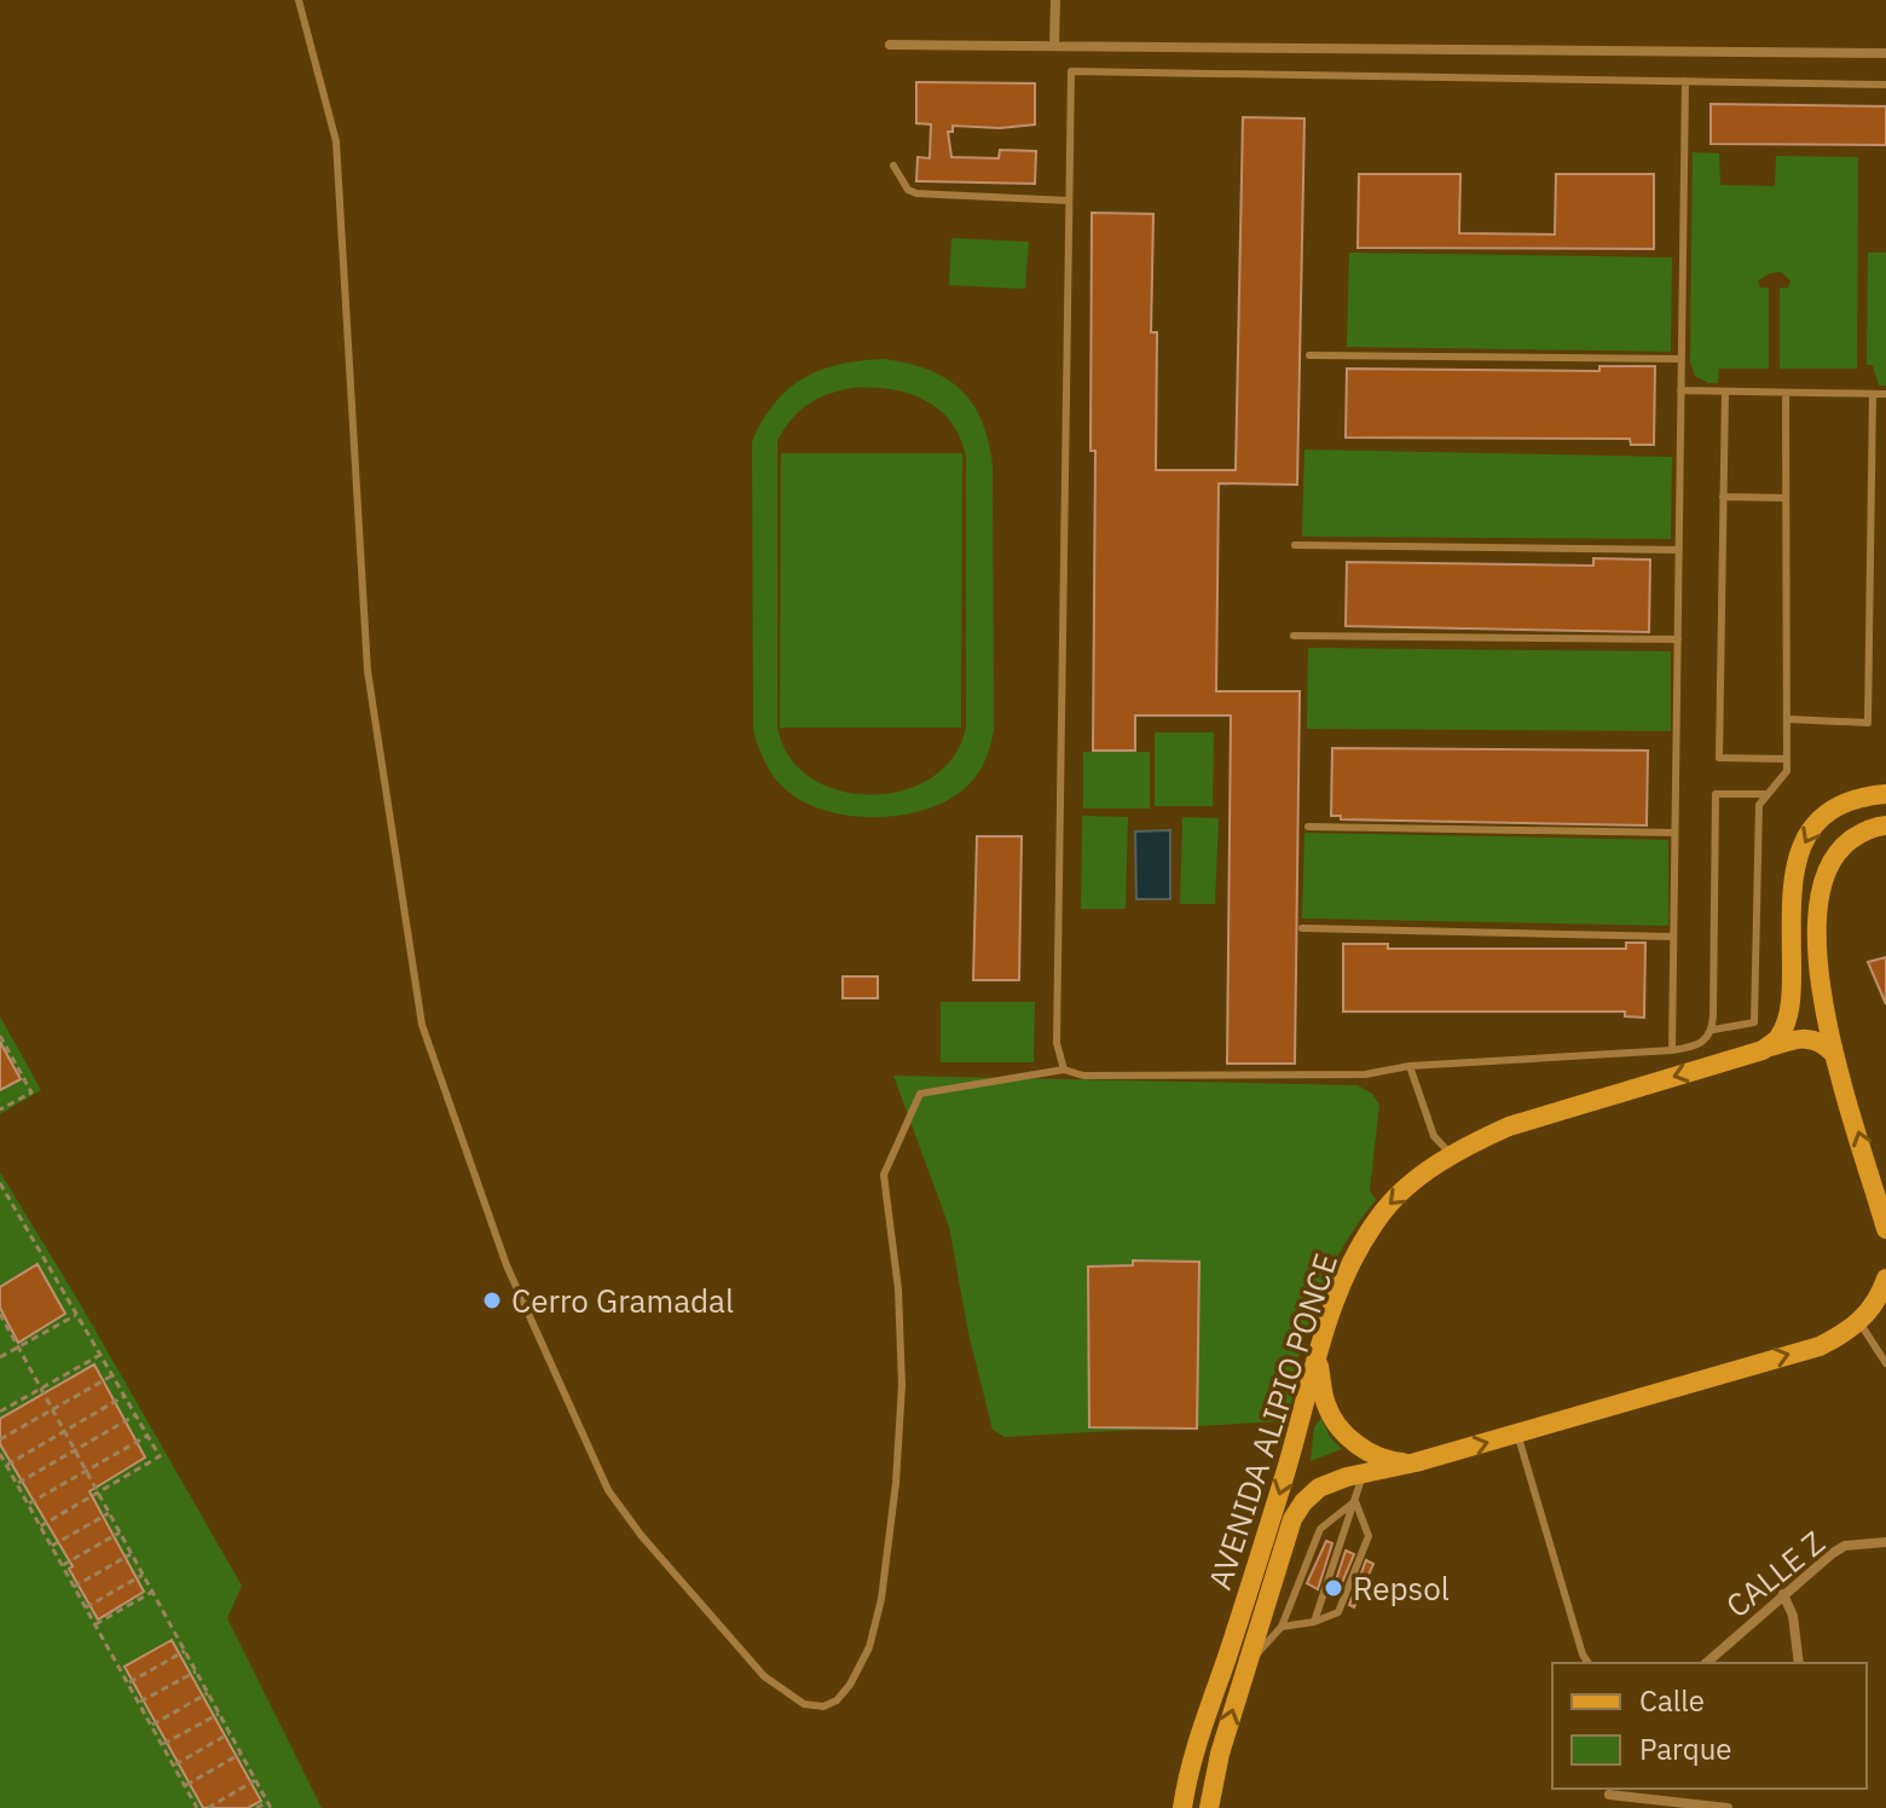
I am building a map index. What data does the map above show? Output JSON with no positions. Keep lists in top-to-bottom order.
{
  "streets": {
    "main road": ["AVENIDA ALIPIO PONCE"],
    "street": ["CALLE Z"]
  },
  "places": ["Cerro Gramadal", "Repsol"],
  "legend": ["Calle", "Parque"]
}
